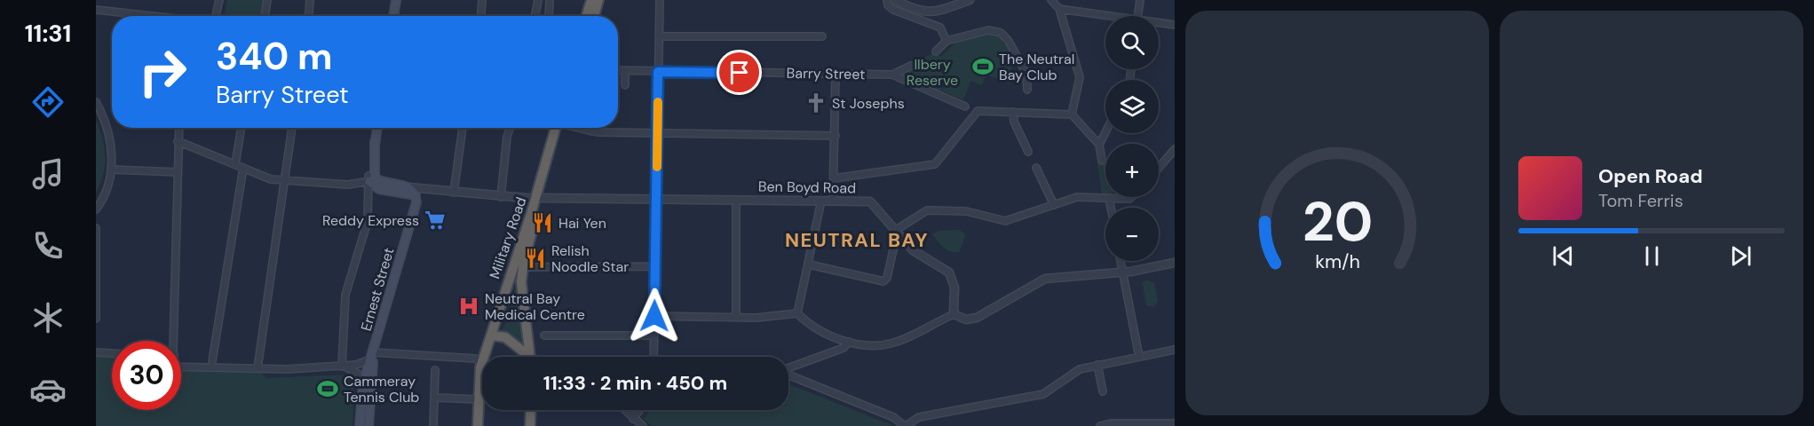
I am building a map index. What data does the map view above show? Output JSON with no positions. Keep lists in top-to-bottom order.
{
  "streets": {
    "highway": ["Military Road"],
    "main road": ["Ben Boyd Road", "Ernest Street"],
    "street": ["Barry Street"]
  },
  "crossings": [
    ["Ben Boyd Road", "Military Road"],
    ["Ben Boyd Road", "Ernest Street"]
  ],
  "districts": ["NEUTRAL BAY"],
  "parks": ["Ilbery Reserve"],
  "places": {
    "sports": ["The Neutral Bay Club", "Cammeray Tennis Club"],
    "church": ["St Josephs"],
    "supermarket": ["Reddy Express"],
    "restaurant": ["Hai Yen", "Relish Noodle Star"],
    "hospital": ["Neutral Bay Medical Centre"]
  },
  "page": {
    "tabs": "11:31",
    "map_buttons": ["+", "−"],
    "turn": ["340 m", "Barry Street"],
    "song": ["Open Road", "Tom Ferris"],
    "limit": "30",
    "trip": "11:33 · 2 min · 450 m",
    "gauge": ["20", "km/h"]
  }
}
